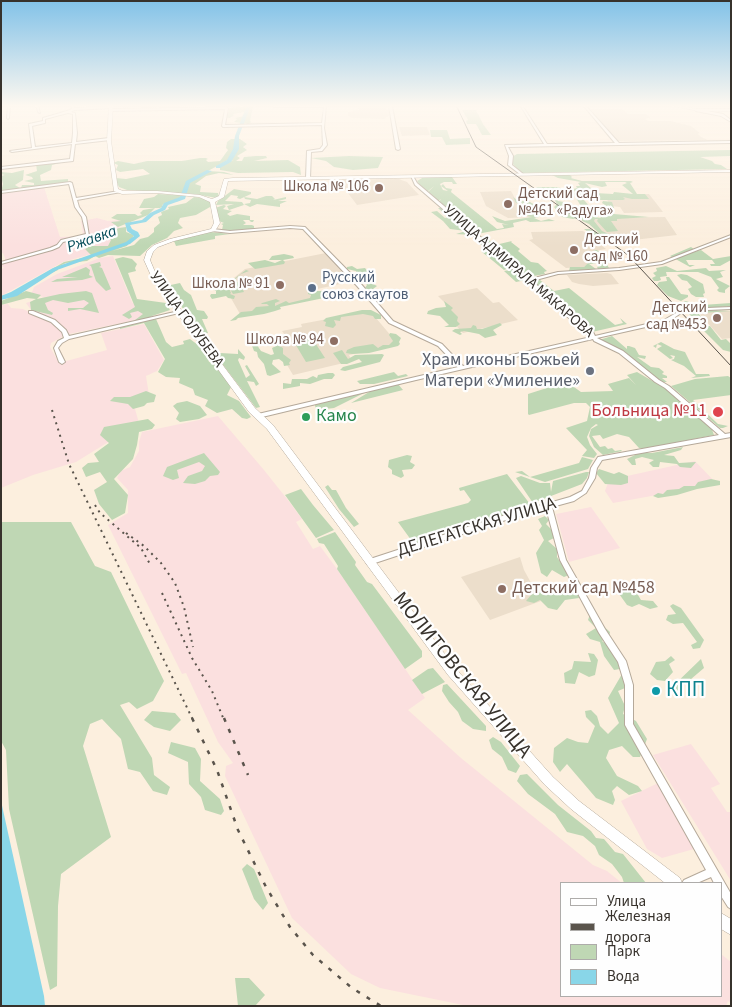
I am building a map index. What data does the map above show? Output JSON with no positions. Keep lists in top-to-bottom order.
{
  "streets": {
    "street": [
      "УЛИЦА АДМИРАЛА МАКАРОВА",
      "УЛИЦА ГОЛУБЕВА",
      "ДЕЛЕГАТСКАЯ УЛИЦА",
      "МОЛИТОВСКАЯ УЛИЦА"
    ]
  },
  "crossings": [
    ["УЛИЦА АДМИРАЛА МАКАРОВА", "ДЕЛЕГАТСКАЯ УЛИЦА"],
    ["УЛИЦА ГОЛУБЕВА", "МОЛИТОВСКАЯ УЛИЦА"],
    ["ДЕЛЕГАТСКАЯ УЛИЦА", "МОЛИТОВСКАЯ УЛИЦА"]
  ],
  "water": ["Ржавка"],
  "places": [
    "Школа № 106",
    "Детский сад №461 «Радуга»",
    "Детский сад № 160",
    "Школа № 91",
    "Русский союз скаутов",
    "Детский сад №453",
    "Школа № 94",
    "Храм иконы Божьей Матери «Умиление»",
    "Больница №11",
    "Камо",
    "Детский сад №458",
    "КПП"
  ],
  "legend": [
    "Улица",
    "Железная дорога",
    "Парк",
    "Вода"
  ]
}
